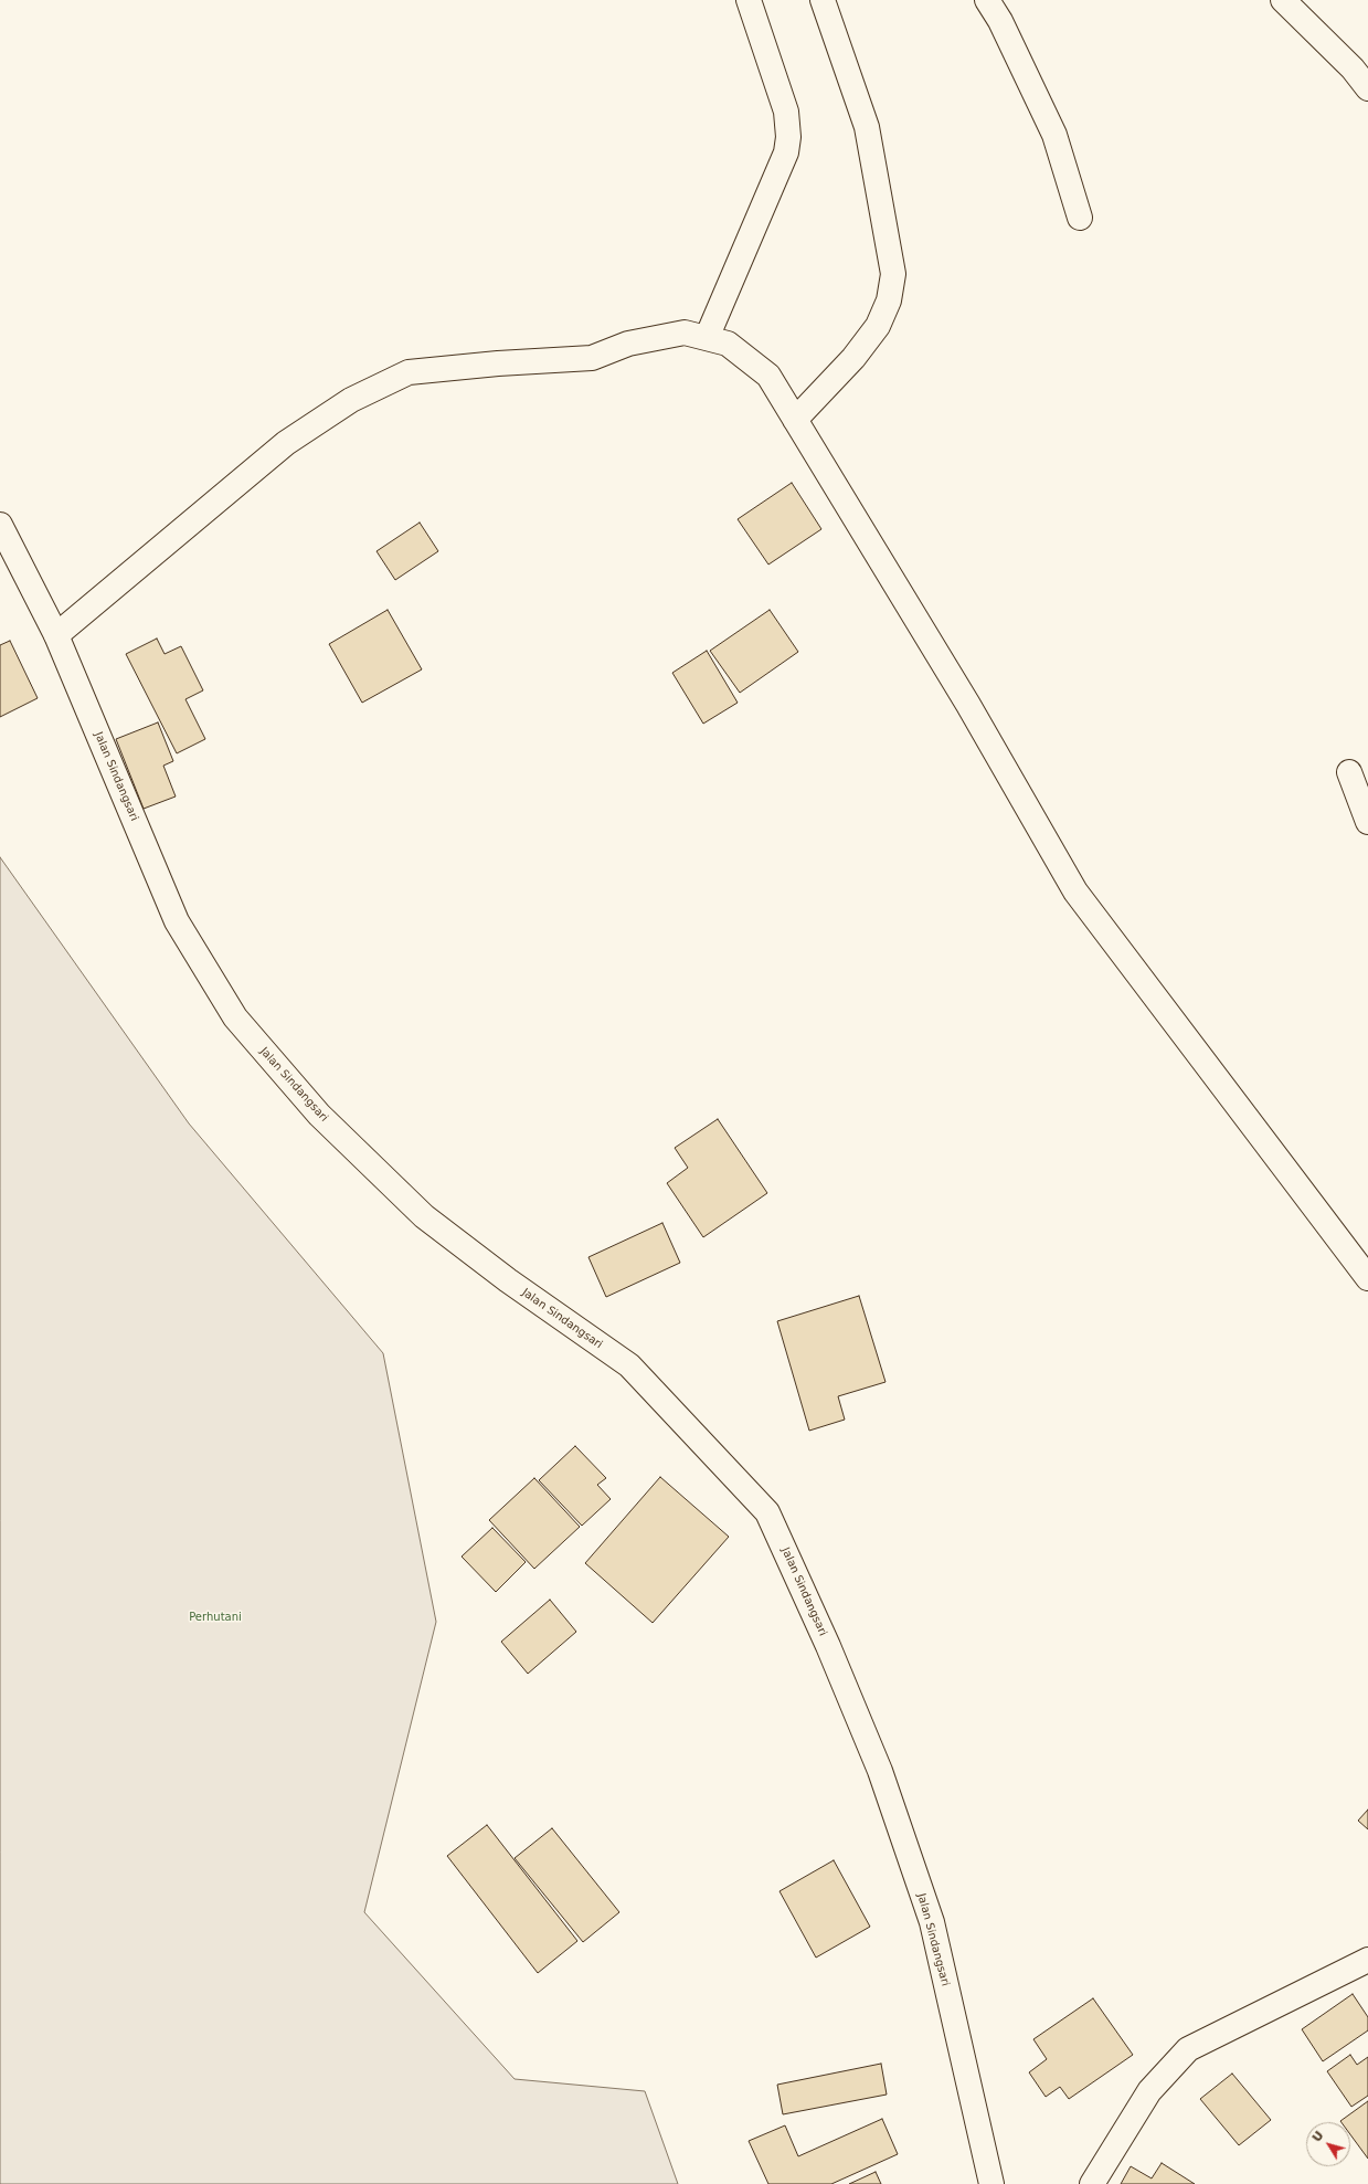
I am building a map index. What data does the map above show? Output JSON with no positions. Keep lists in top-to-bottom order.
{
  "streets": {
    "street": ["Jalan Sindangsari"]
  },
  "parks": ["Perhutani"],
  "north": "top left"
}
